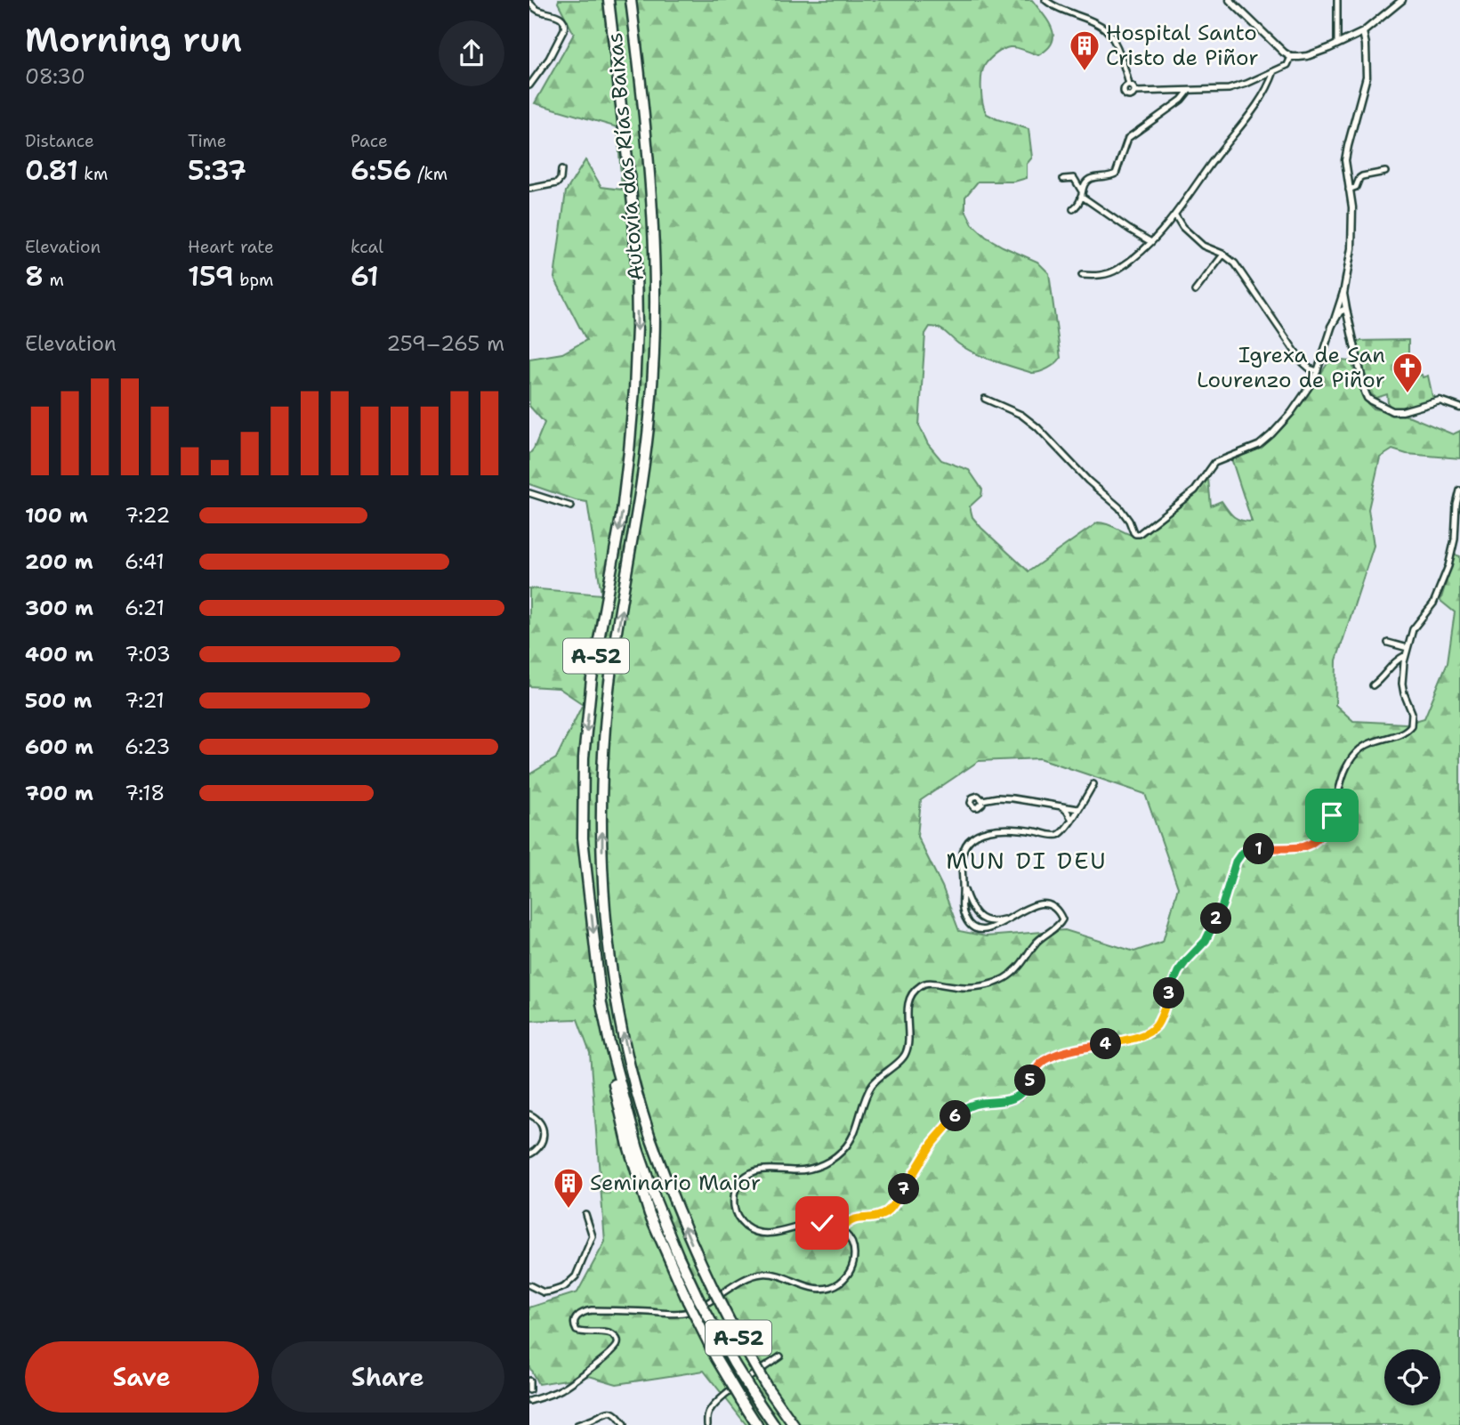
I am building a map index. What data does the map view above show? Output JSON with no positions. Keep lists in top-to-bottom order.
{
  "streets": {
    "highway": ["Autovía das Rías Baixas", "A-52"]
  },
  "districts": ["MUN DI DEU"],
  "places": {
    "building": ["Hospital Santo Cristo de Piñor", "Seminario Maior"],
    "church": ["Igrexa de San Lourenzo de Piñor"]
  },
  "page": {
    "heading": ["Morning run", "08:30"],
    "stats": [
      ["Distance", "0.81 km"],
      ["Time", "5:37"],
      ["Pace", "6:56 /km"],
      ["Elevation", "8 m"],
      ["Heart rate", "159 bpm"],
      ["kcal", "61"]
    ],
    "chart": ["Elevation", "259–265 m"],
    "list": [
      {
        "name": "100 m",
        "note": "7:22"
      },
      {
        "name": "200 m",
        "note": "6:41"
      },
      {
        "name": "300 m",
        "note": "6:21"
      },
      {
        "name": "400 m",
        "note": "7:03"
      },
      {
        "name": "500 m",
        "note": "7:21"
      },
      {
        "name": "600 m",
        "note": "6:23"
      },
      {
        "name": "700 m",
        "note": "7:18"
      }
    ],
    "pins": [
      "1",
      "2",
      "3",
      "4",
      "5",
      "6",
      "7"
    ],
    "buttons": ["Save", "Share"]
  }
}
